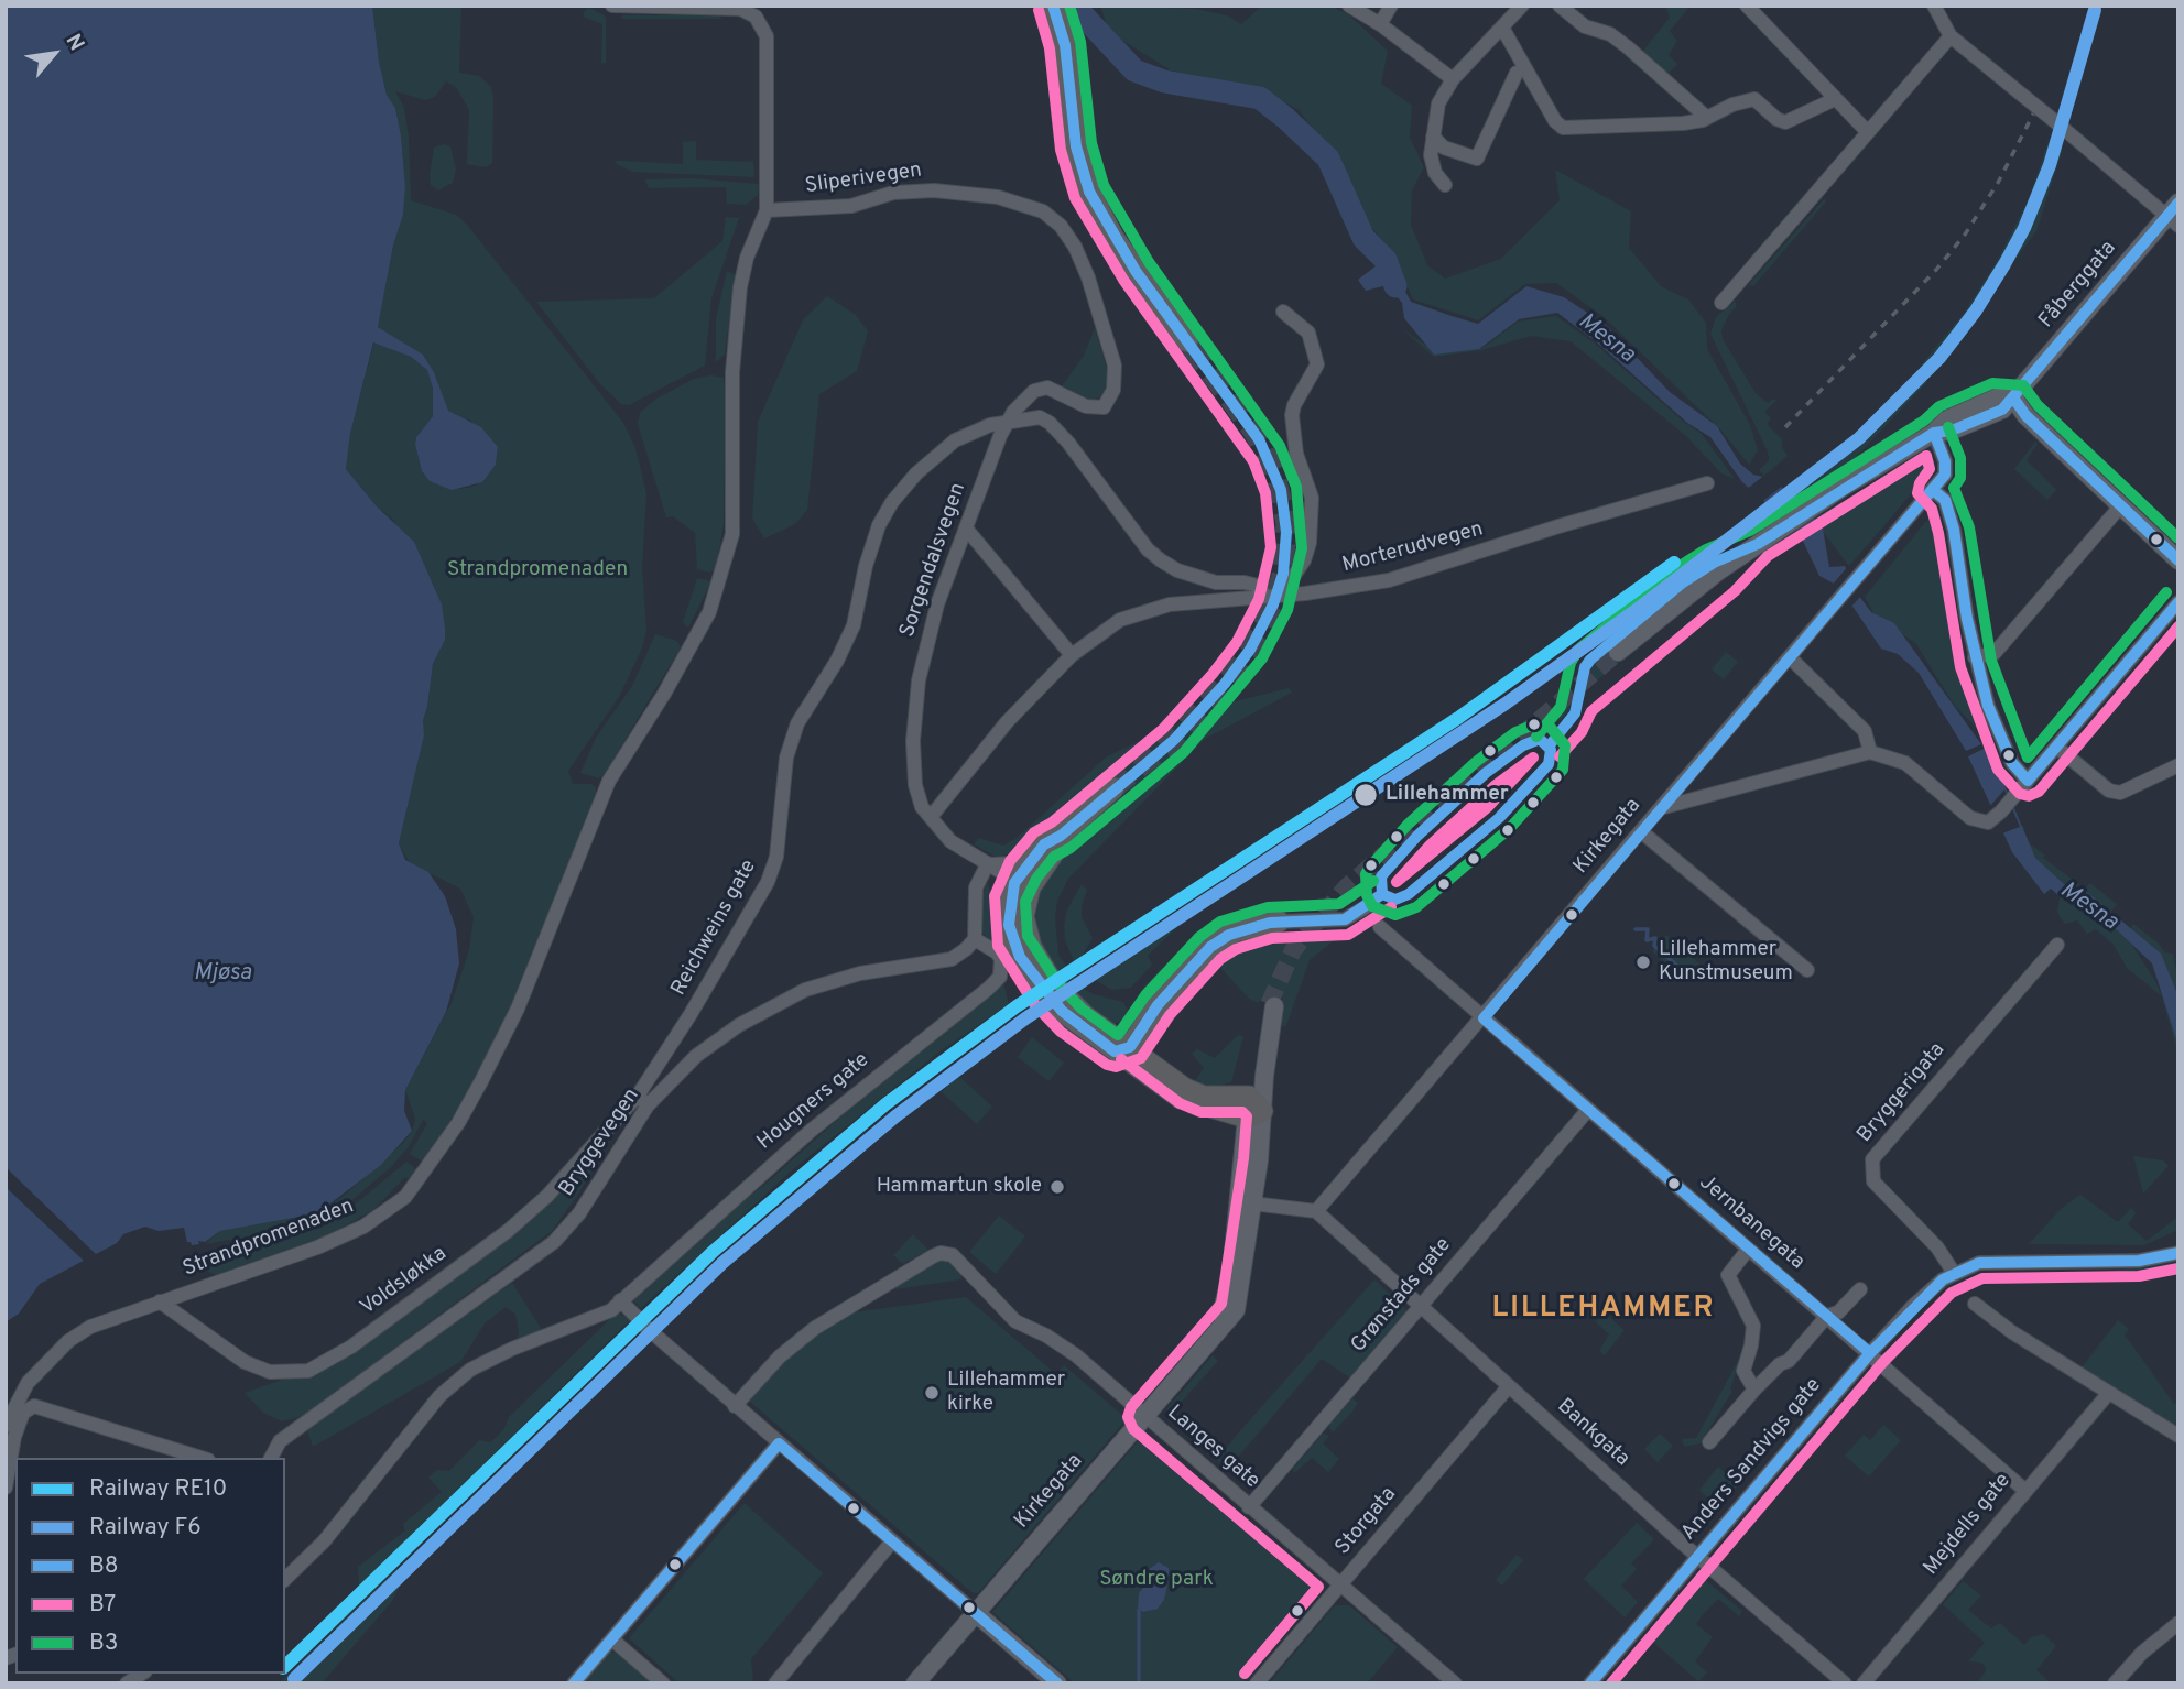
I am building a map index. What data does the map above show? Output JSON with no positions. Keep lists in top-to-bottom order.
{
  "streets": {
    "main road": ["Fåberggata", "Kirkegata"],
    "street": [
      "Sliperivegen",
      "Morterudvegen",
      "Sorgendalsvegen",
      "Reichweins gate",
      "Bryggerigata",
      "Hougners gate",
      "Bryggevegen",
      "Jernbanegata",
      "Strandpromenaden",
      "Voldsløkka",
      "Grønstads gate",
      "Bankgata",
      "Langes gate",
      "Anders Sandvigs gate",
      "Storgata",
      "Mejdells gate"
    ]
  },
  "crossings": [
    ["Sliperivegen", "Sorgendalsvegen"],
    ["Sliperivegen", "Strandpromenaden"],
    ["Morterudvegen", "Sorgendalsvegen"],
    ["Morterudvegen", "Reichweins gate"],
    ["Sorgendalsvegen", "Reichweins gate"],
    ["Kirkegata", "Jernbanegata"],
    ["Kirkegata", "Bankgata"],
    ["Kirkegata", "Langes gate"],
    ["Reichweins gate", "Bryggevegen"],
    ["Reichweins gate", "Voldsløkka"],
    ["Bryggerigata", "Anders Sandvigs gate"],
    ["Hougners gate", "Bryggevegen"],
    ["Bryggevegen", "Voldsløkka"],
    ["Jernbanegata", "Grønstads gate"],
    ["Jernbanegata", "Anders Sandvigs gate"],
    ["Jernbanegata", "Mejdells gate"],
    ["Strandpromenaden", "Voldsløkka"],
    ["Grønstads gate", "Bankgata"],
    ["Grønstads gate", "Langes gate"],
    ["Bankgata", "Anders Sandvigs gate"],
    ["Bankgata", "Storgata"],
    ["Langes gate", "Storgata"]
  ],
  "districts": ["LILLEHAMMER"],
  "water": ["Mesna", "Mjøsa"],
  "parks": ["Strandpromenaden", "Søndre park"],
  "places": [
    "Lillehammer",
    "Lillehammer Kunstmuseum",
    "Hammartun skole",
    "Lillehammer kirke"
  ],
  "lines": [
    "transit line B8",
    "transit line B3",
    "rail line F6",
    "transit line B7",
    "rail line RE10"
  ],
  "legend": [
    "Railway RE10",
    "Railway F6",
    "B8",
    "B7",
    "B3"
  ],
  "north": "top right"
}
